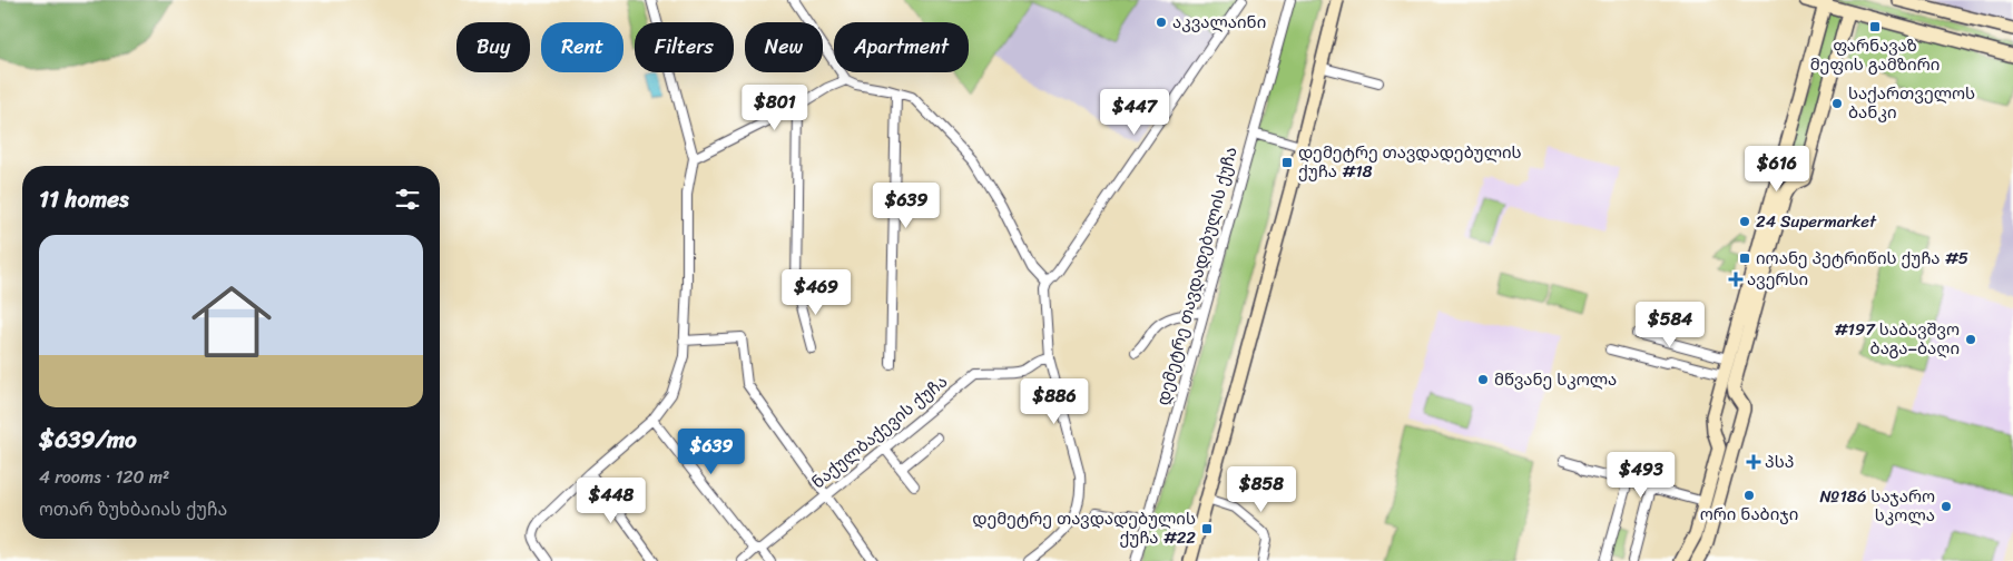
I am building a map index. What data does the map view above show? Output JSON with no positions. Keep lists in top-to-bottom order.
{
  "streets": {
    "street": ["დემეტრე თავდადებულის ქუჩა", "ნაქულბაქევის ქუჩა"]
  },
  "places": {
    "other": [
      "აკვალაინი",
      "საქართველოს ბანკი",
      "24 Supermarket",
      "#197 საბავშვო ბაგა–ბაღი",
      "მწვანე სკოლა",
      "ორი ნაბიჯი",
      "№186 საჯარო სკოლა"
    ],
    "transit": [
      "ფარნავაზ მეფის გამზირი",
      "დემეტრე თავდადებულის ქუჩა #18",
      "იოანე პეტრიწის ქუჩა #5",
      "დემეტრე თავდადებულის ქუჩა #22"
    ],
    "health": ["ავერსი", "პსპ"]
  },
  "page": {
    "chip": [
      "Buy",
      "Rent",
      "Filters",
      "New",
      "Apartment"
    ],
    "price": [
      "$801",
      "$447",
      "$616",
      "$639",
      "$469",
      "$584",
      "$886",
      "$639",
      "$493",
      "$858",
      "$448"
    ],
    "heading": "11 homes",
    "list": [
      {
        "name": "$639/mo",
        "note": "4 rooms · 120 m² · ოთარ ზუხბაიას ქუჩა"
      }
    ]
  }
}
